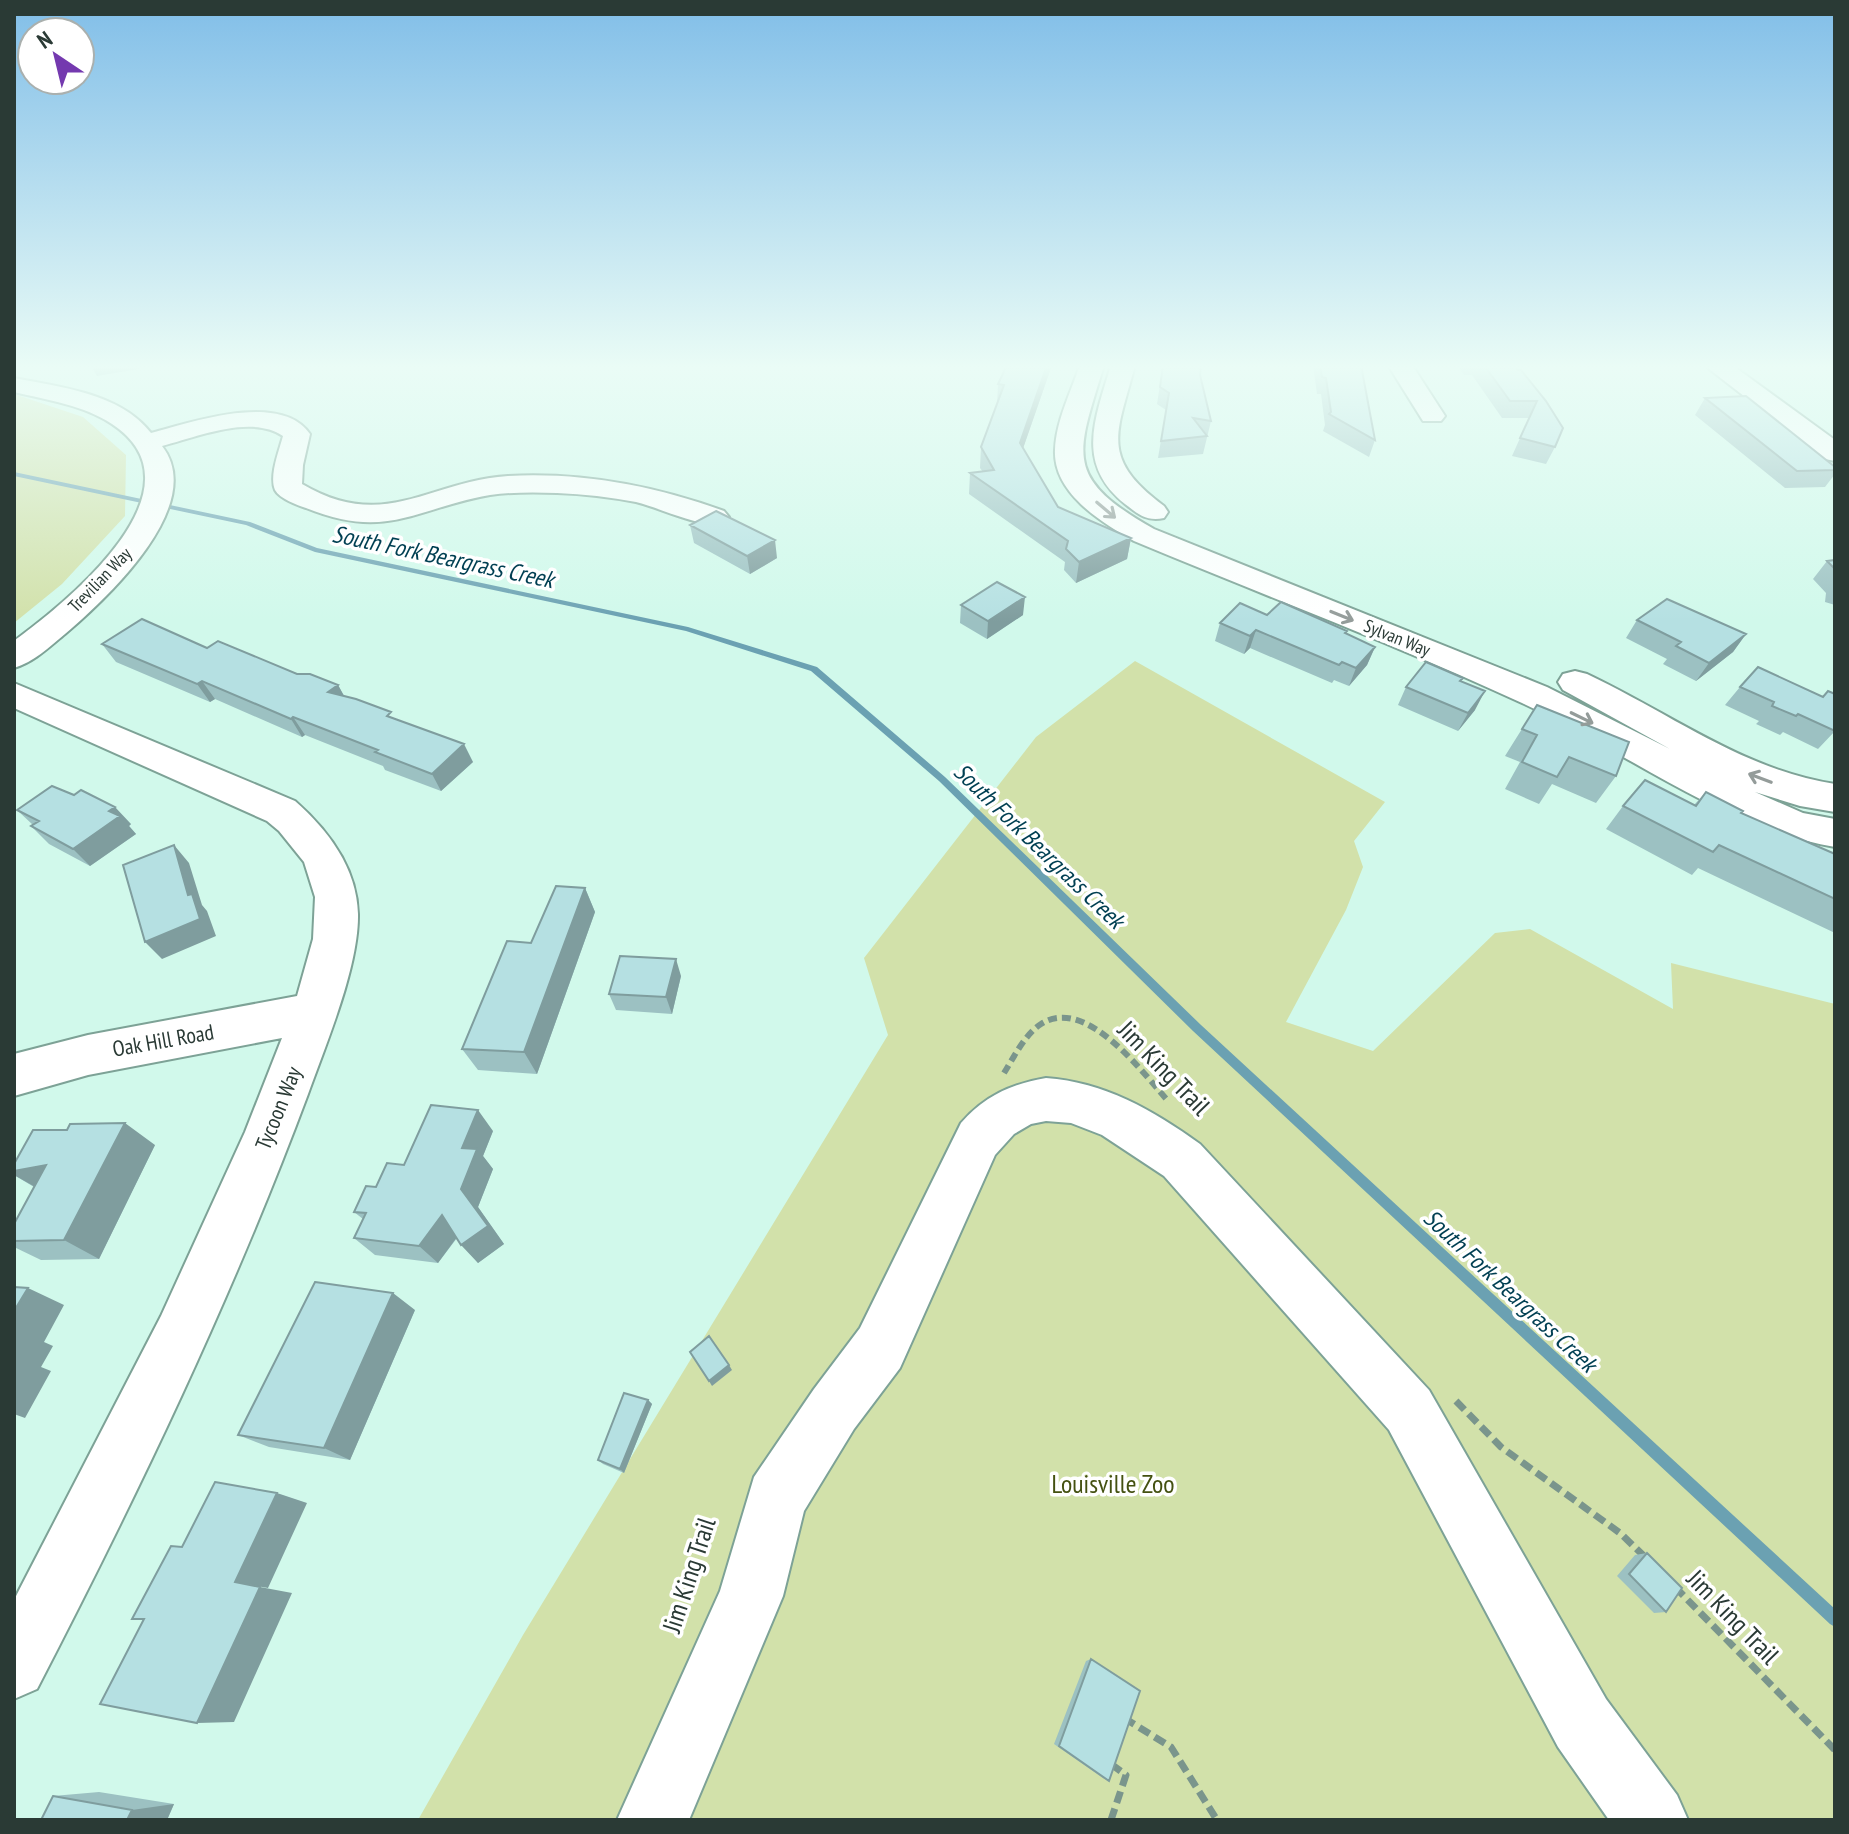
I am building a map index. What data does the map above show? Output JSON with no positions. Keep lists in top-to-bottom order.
{
  "streets": {
    "street": [
      "Trevilian Way",
      "Sylvan Way",
      "Oak Hill Road",
      "Tycoon Way"
    ],
    "path": ["Jim King Trail"]
  },
  "crossings": [
    ["Oak Hill Road", "Tycoon Way"]
  ],
  "water": ["South Fork Beargrass Creek"],
  "parks": ["Louisville Zoo"],
  "north": "top left"
}
